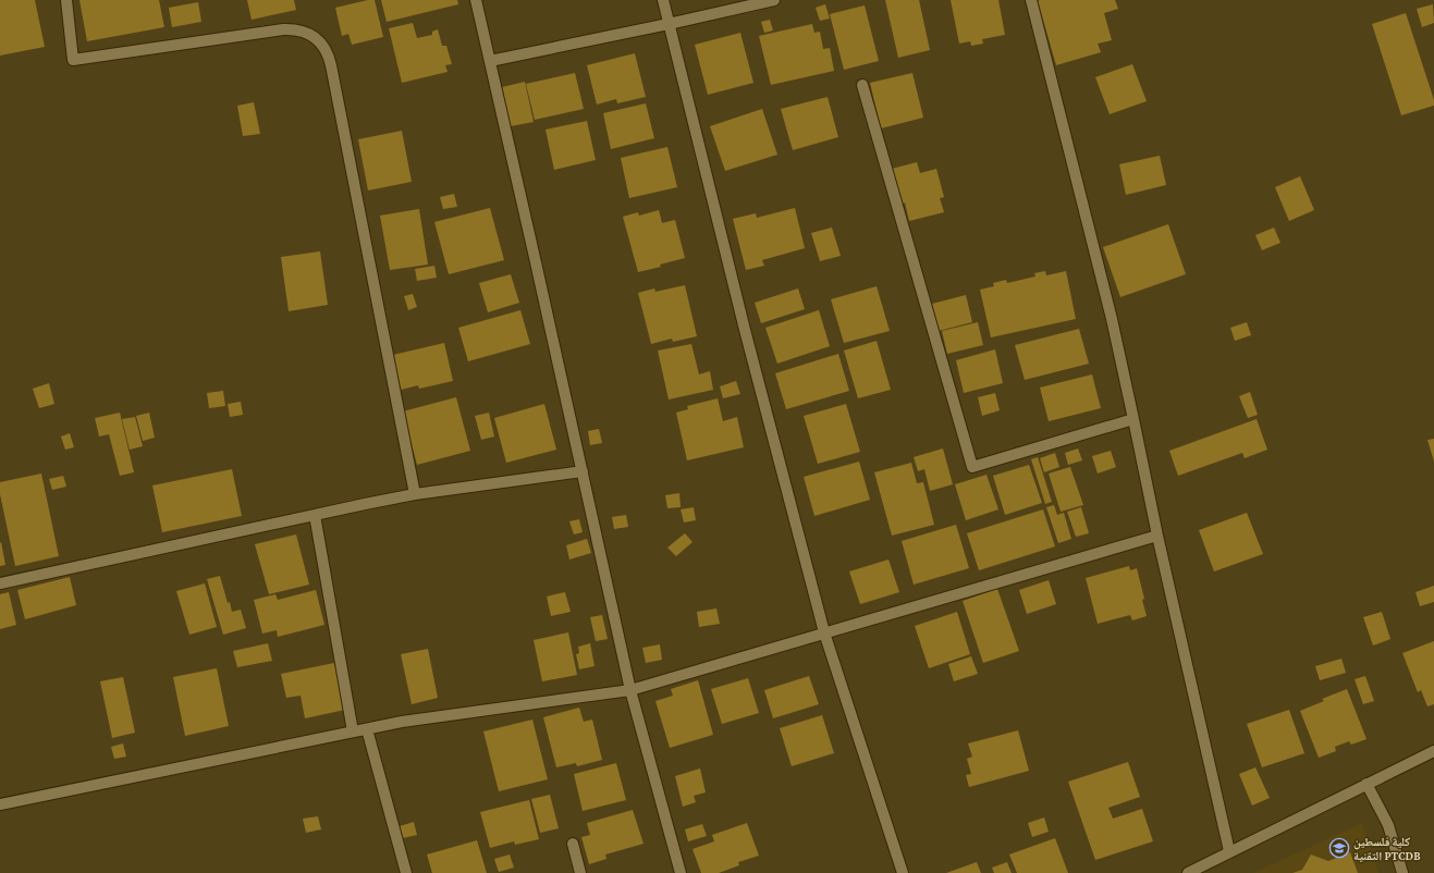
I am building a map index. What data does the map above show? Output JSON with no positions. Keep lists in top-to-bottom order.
{
  "places": {
    "school or university": ["كلية فلسطين التقنية PTCDB"]
  }
}
